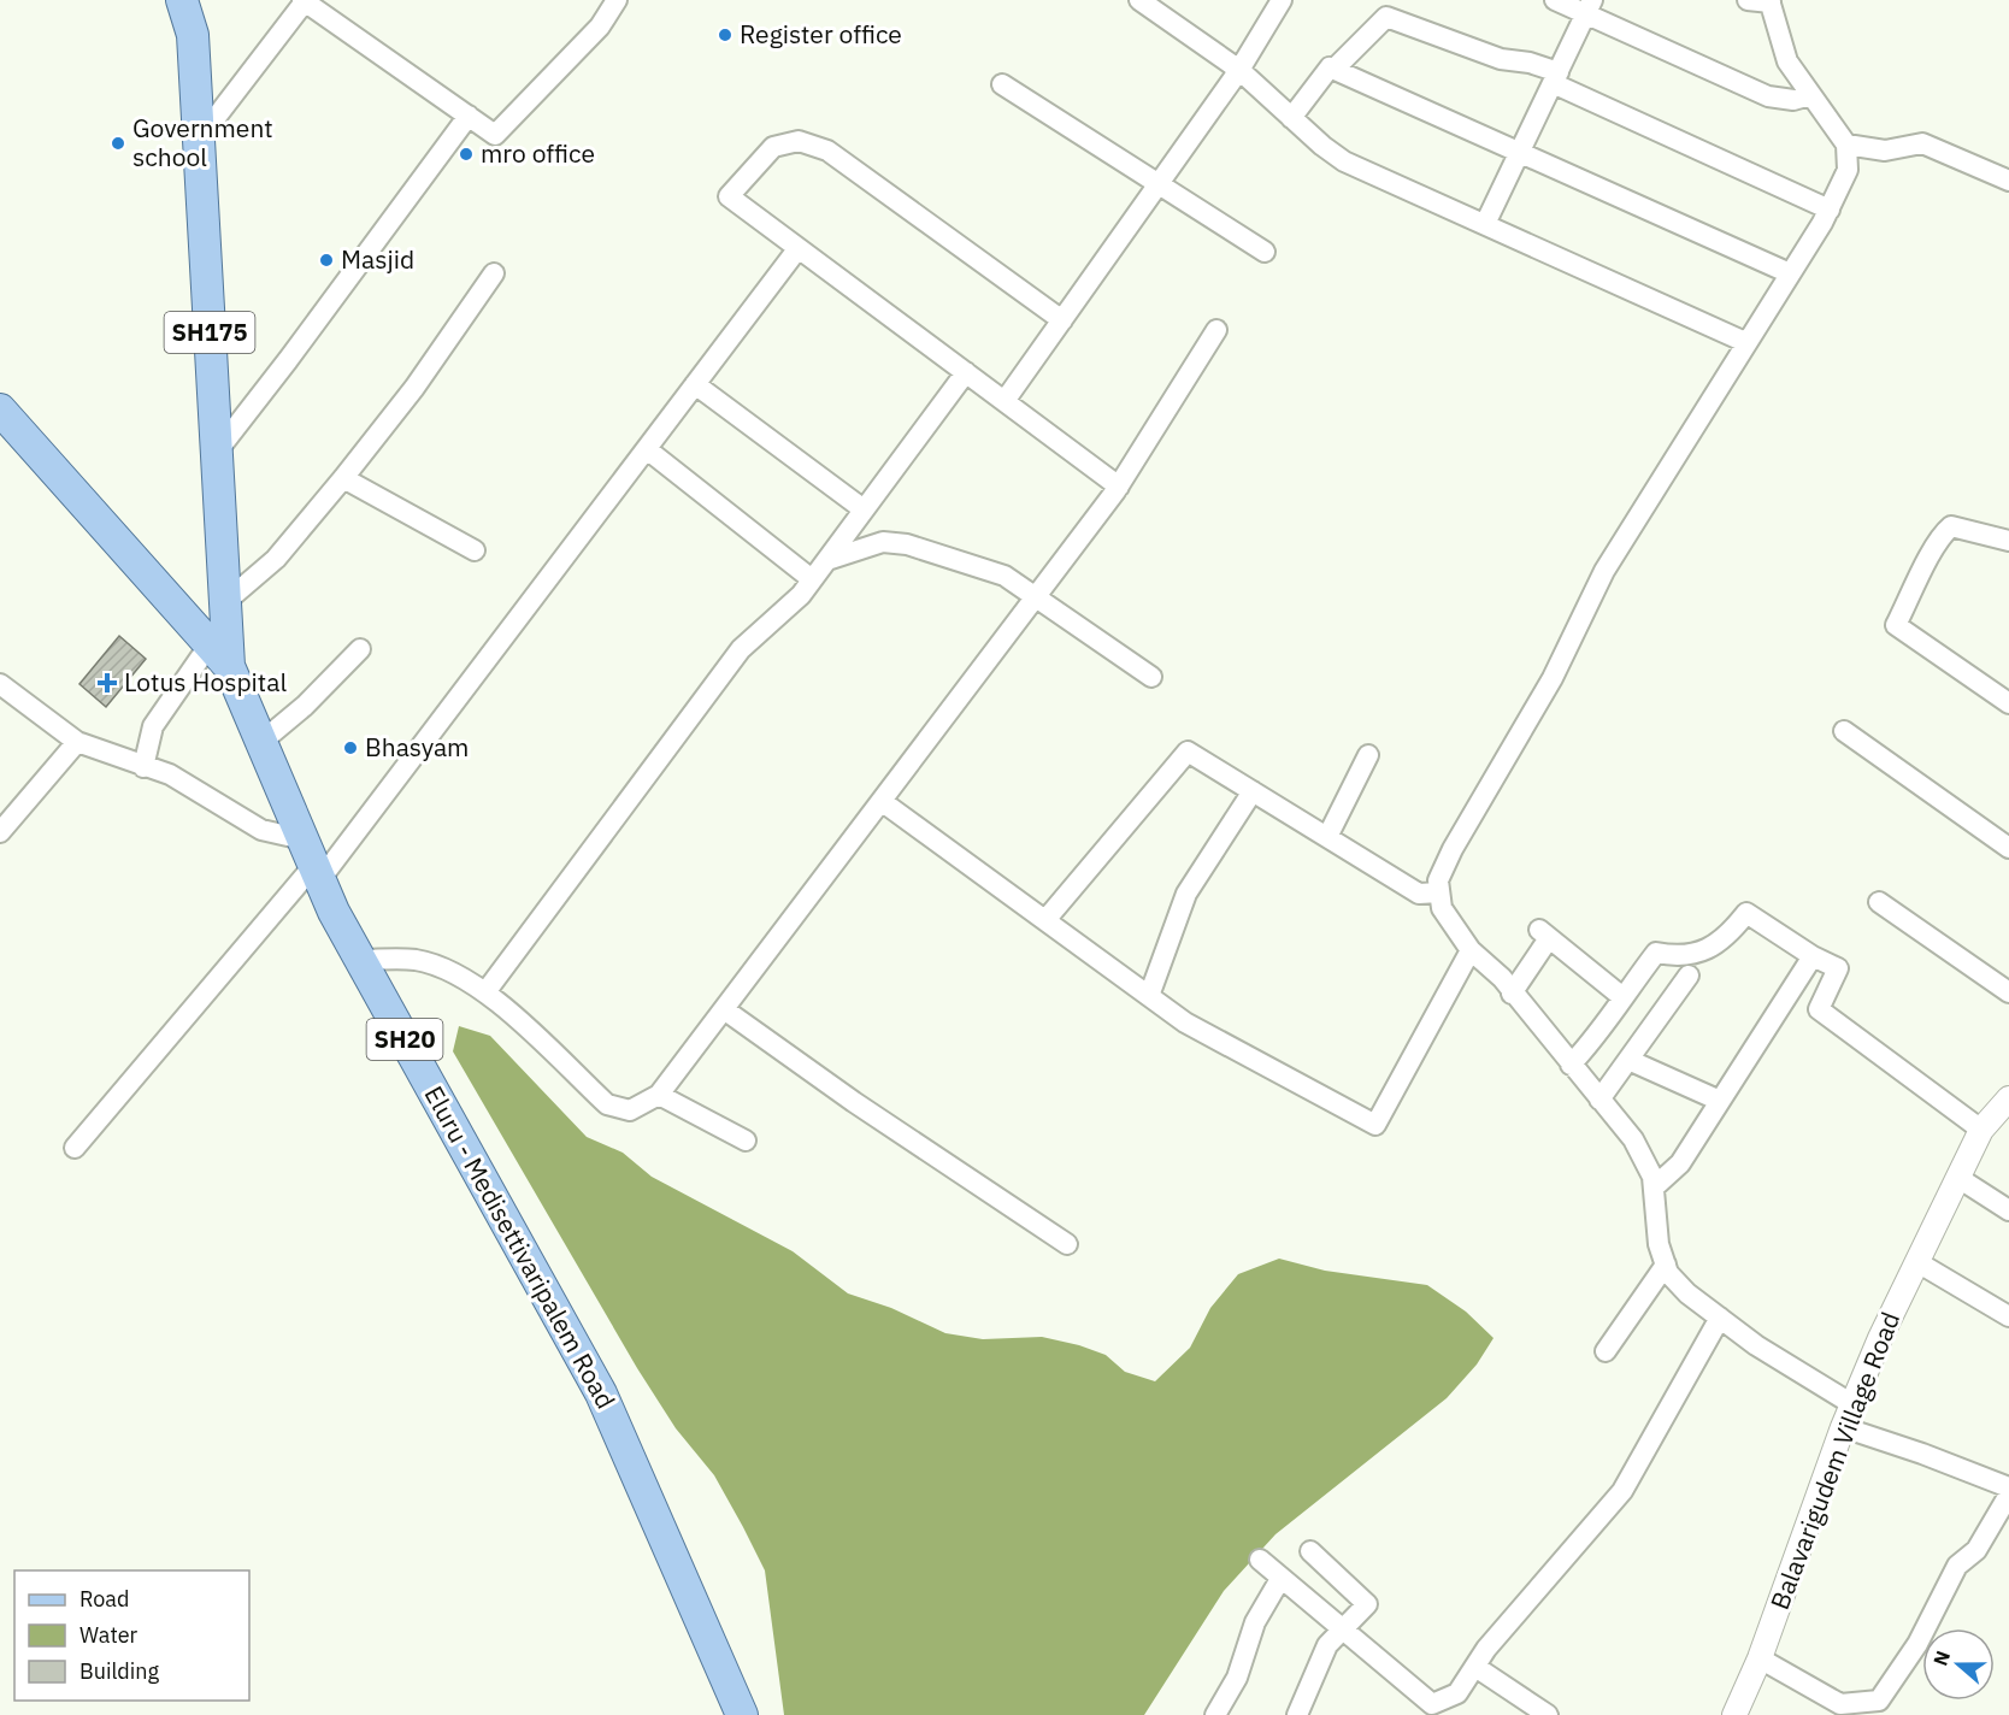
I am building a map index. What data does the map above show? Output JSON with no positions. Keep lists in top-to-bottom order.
{
  "streets": {
    "main road": ["SH175", "SH20", "Eluru - Medisettivaripalem Road"],
    "street": ["Balavarigudem Village Road"]
  },
  "crossings": [
    ["SH175", "Eluru - Medisettivaripalem Road"]
  ],
  "places": {
    "other": [
      "Register office",
      "Government school",
      "mro office",
      "Masjid",
      "Bhasyam"
    ],
    "health": ["Lotus Hospital"]
  },
  "legend": ["Road", "Water", "Building"],
  "north": "left"
}
